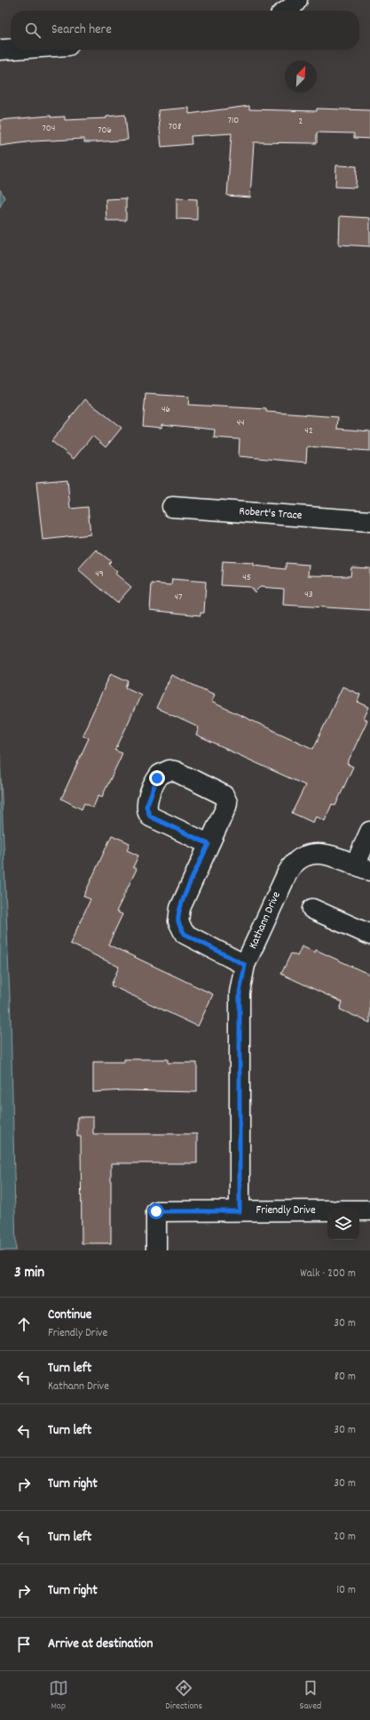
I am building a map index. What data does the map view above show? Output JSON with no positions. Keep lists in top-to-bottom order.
{
  "streets": {
    "street": ["Robert's Trace", "Kathann Drive", "Friendly Drive"]
  },
  "crossings": [
    ["Kathann Drive", "Friendly Drive"]
  ],
  "house_numbers": [
    "710",
    "2",
    "708",
    "704",
    "706",
    "46",
    "44",
    "42",
    "49",
    "45",
    "43",
    "47"
  ],
  "north": "top right",
  "page": {
    "search": "Search here",
    "heading": ["3 min", "Walk · 200 m"],
    "list": [
      ["Continue", "Friendly Drive", "30 m"],
      ["Turn left", "Kathann Drive", "80 m"],
      ["Turn left", "30 m"],
      ["Turn right", "30 m"],
      ["Turn left", "20 m"],
      ["Turn right", "10 m"],
      "Arrive at destination"
    ],
    "nav": ["Map", "Directions", "Saved"]
  }
}
